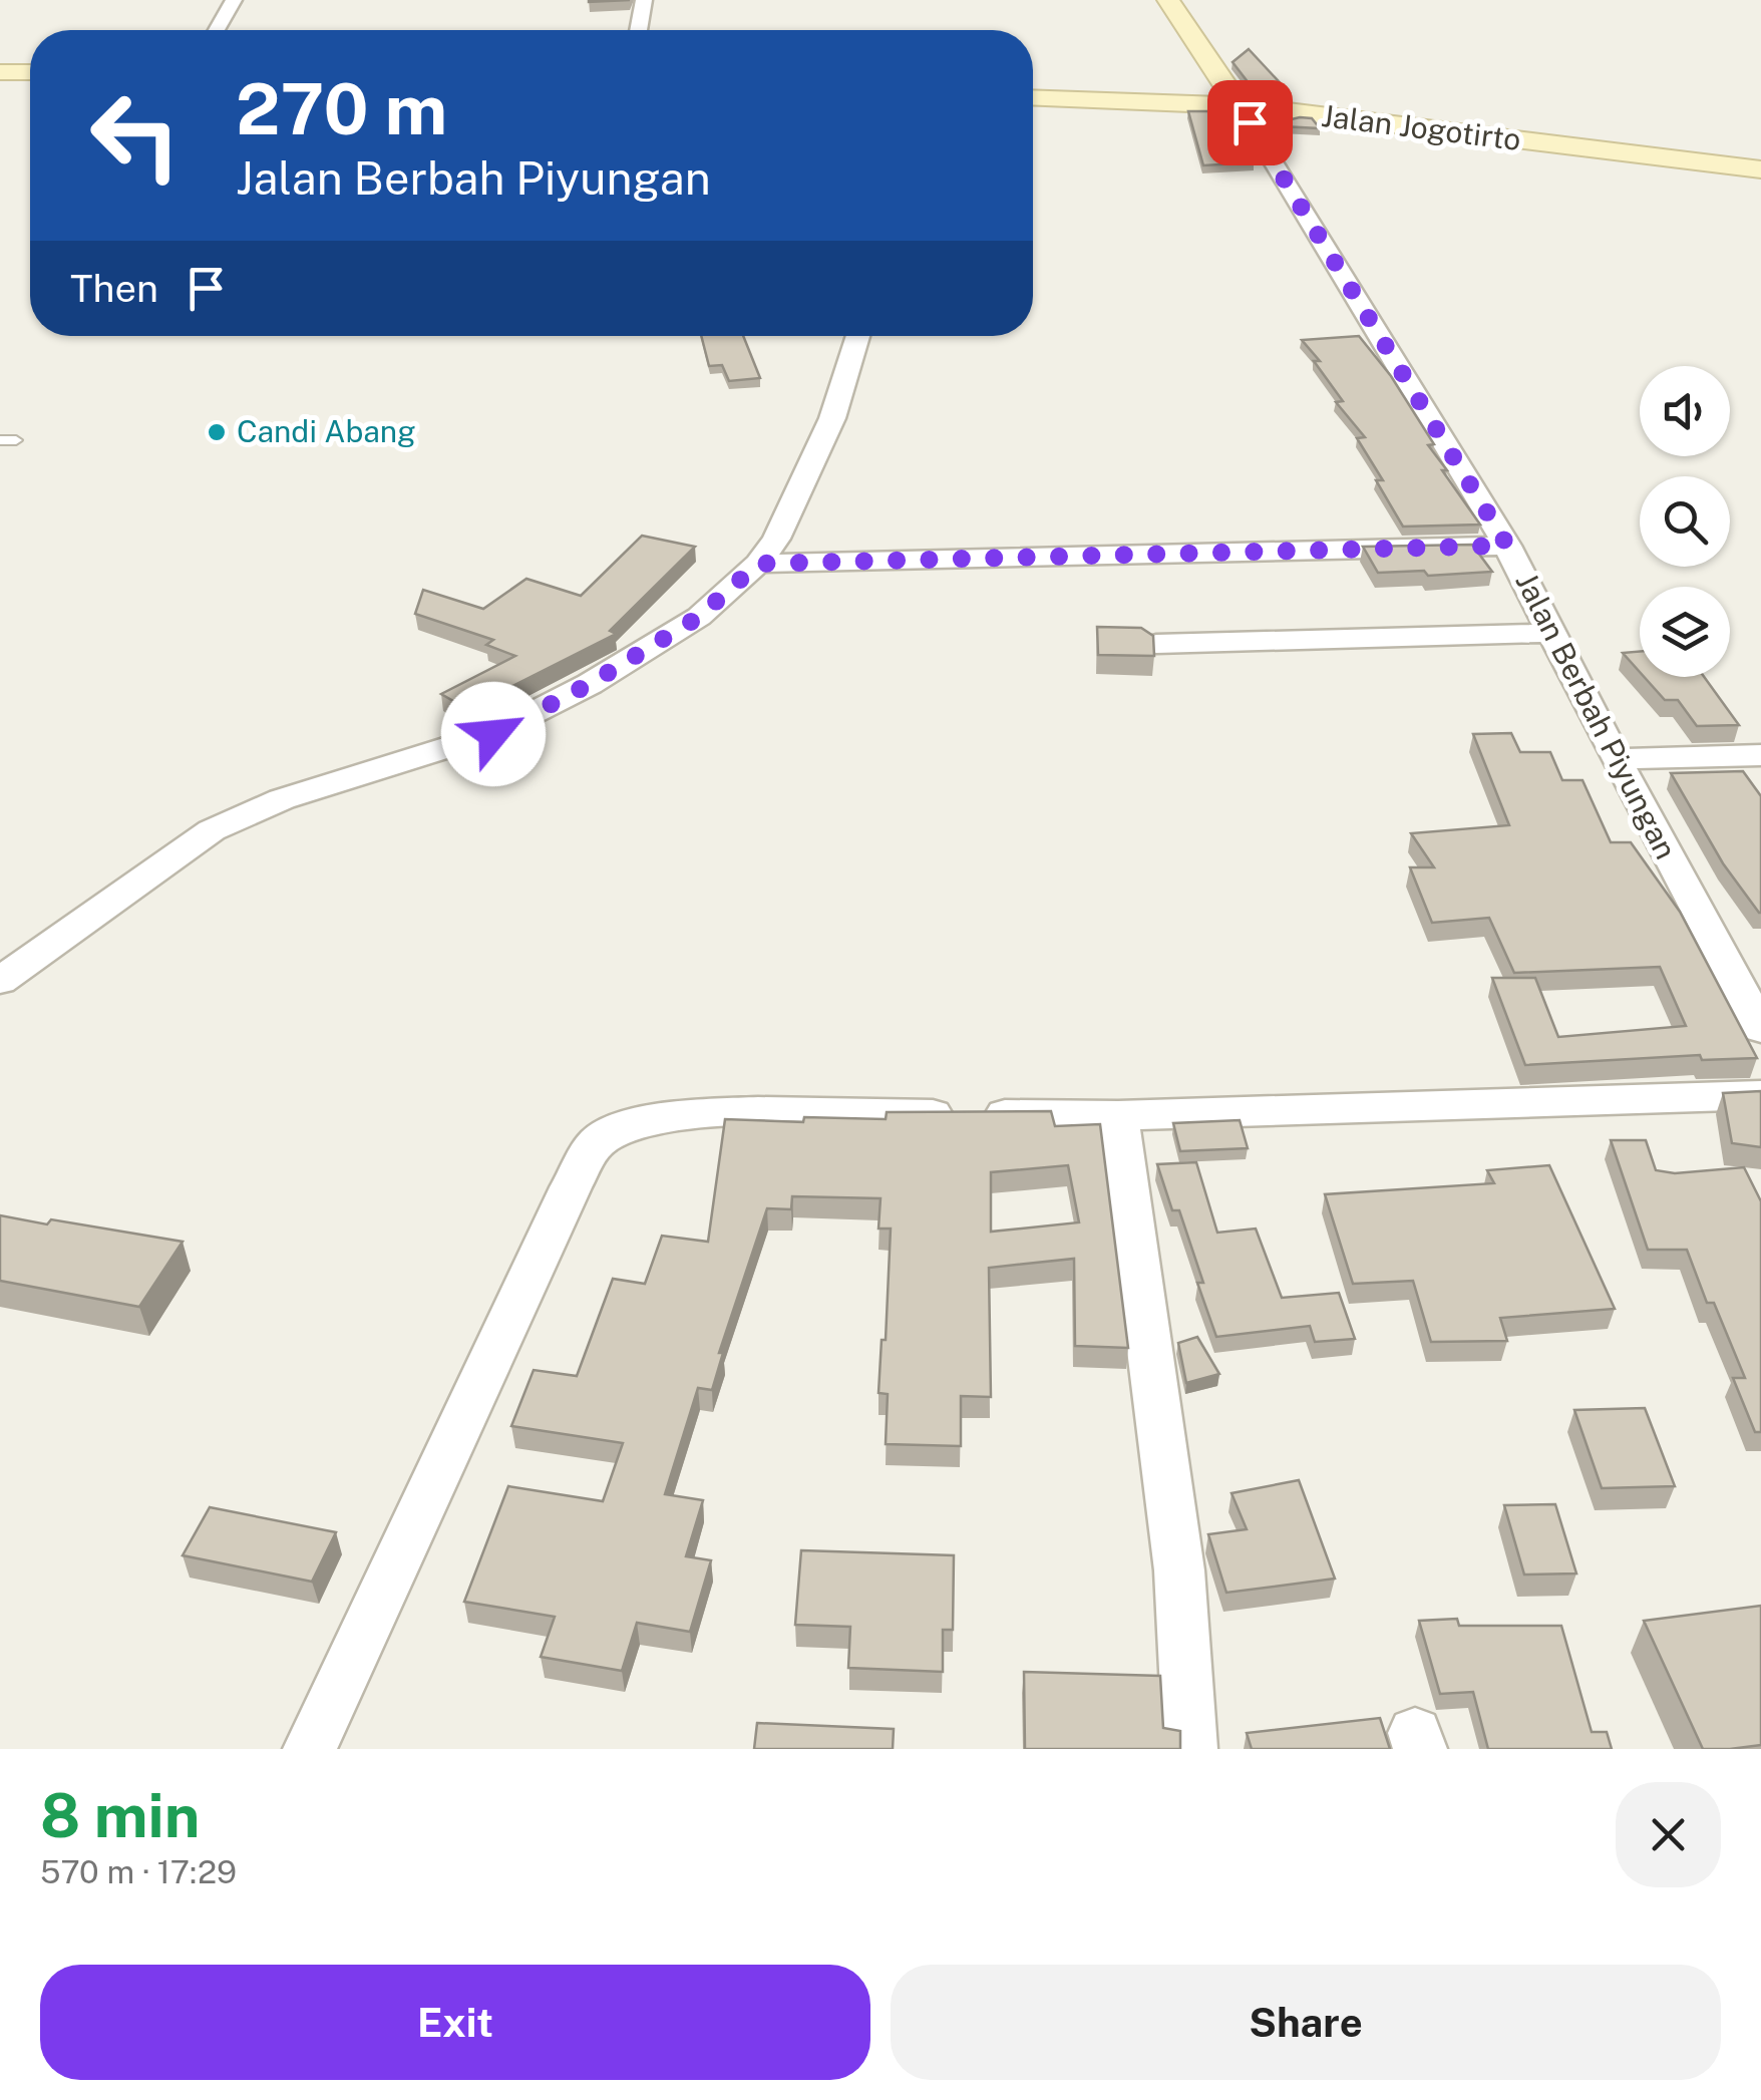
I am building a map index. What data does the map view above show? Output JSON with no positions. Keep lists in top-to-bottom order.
{
  "streets": {
    "street": ["Jalan Jogotirto", "Jalan Berbah Piyungan"]
  },
  "crossings": [
    ["Jalan Jogotirto", "Jalan Berbah Piyungan"]
  ],
  "places": ["Candi Abang"],
  "page": {
    "turn": ["270 m", "Jalan Berbah Piyungan"],
    "then": "Then",
    "heading": ["8 min", "570 m · 17:29"],
    "buttons": ["Exit", "Share"]
  }
}
